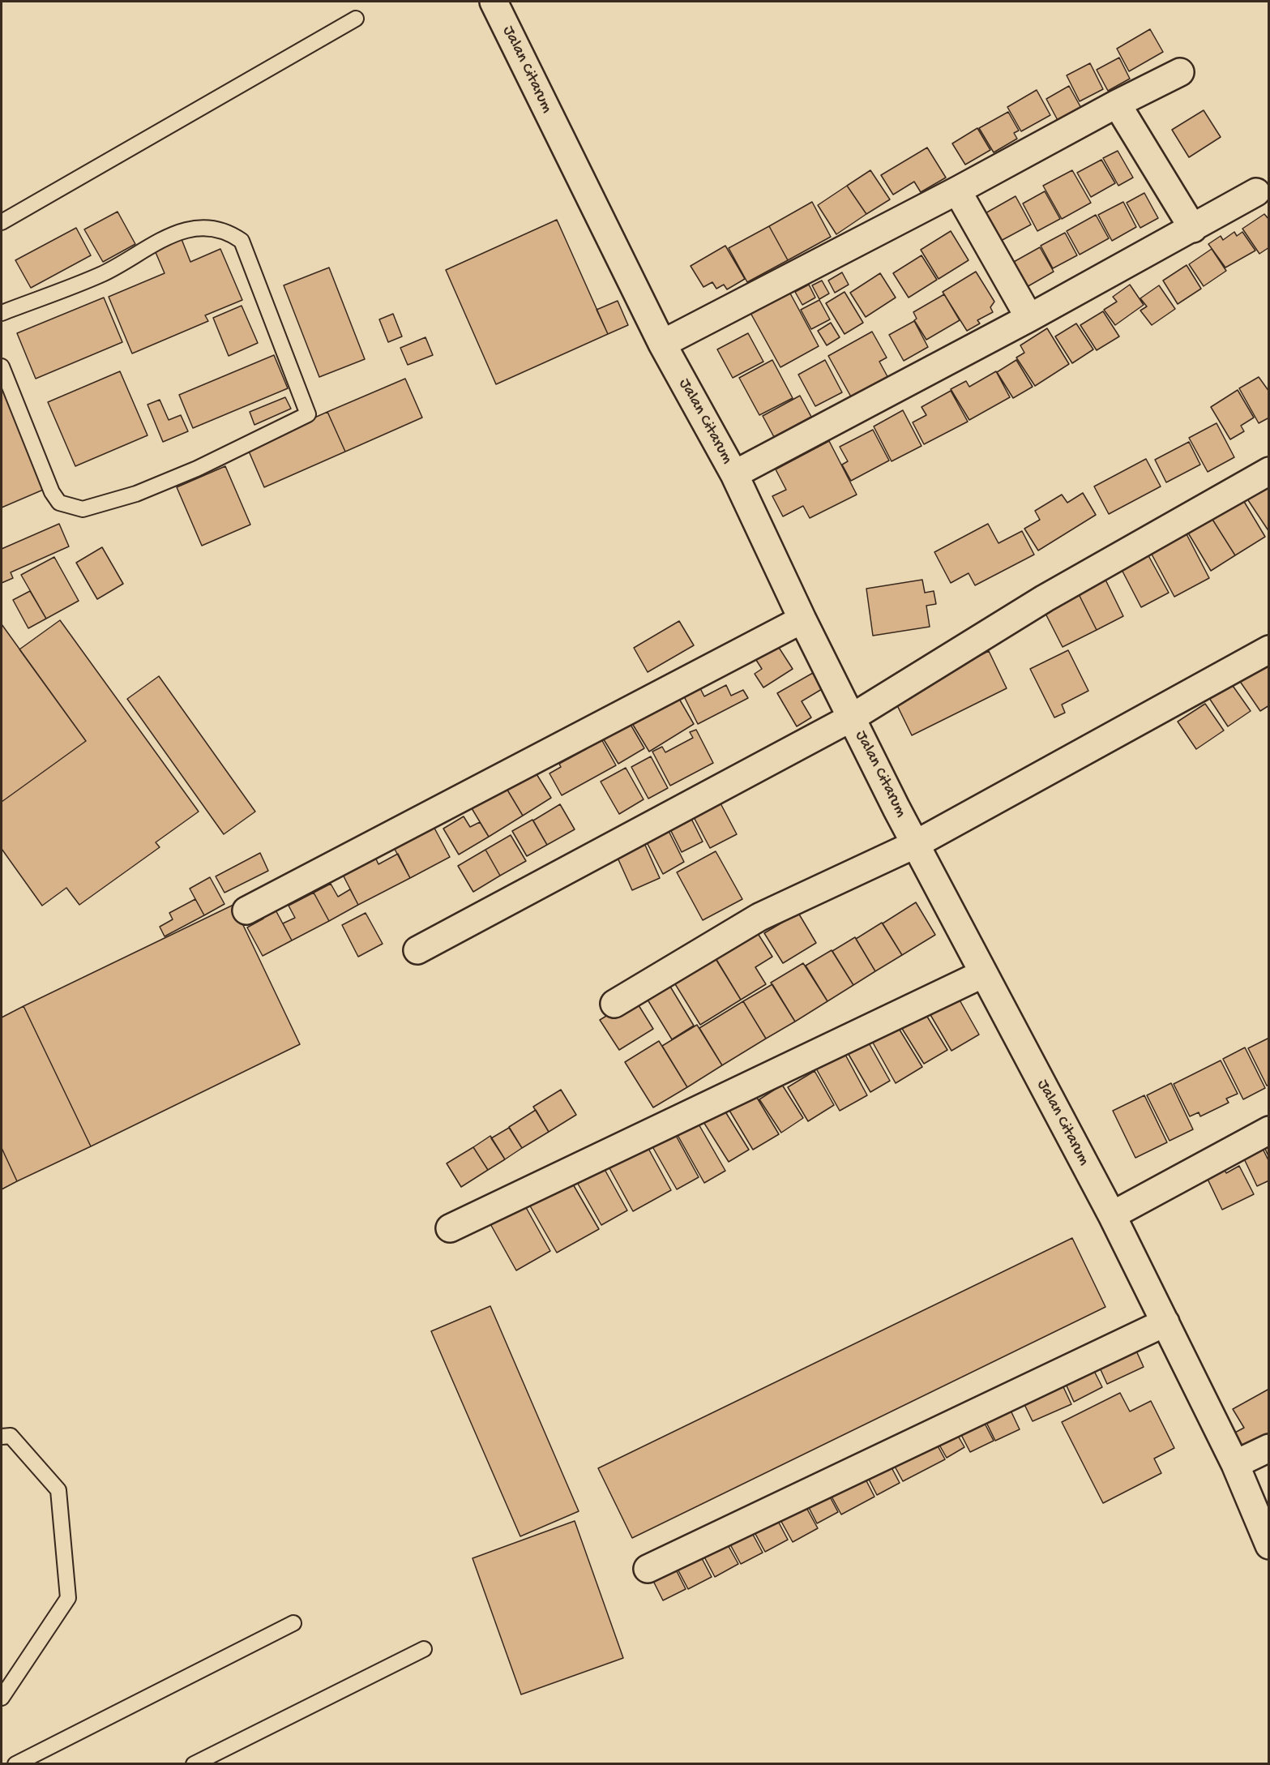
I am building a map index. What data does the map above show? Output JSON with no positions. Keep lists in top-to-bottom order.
{
  "streets": {
    "street": ["Jalan Citarum"]
  }
}
